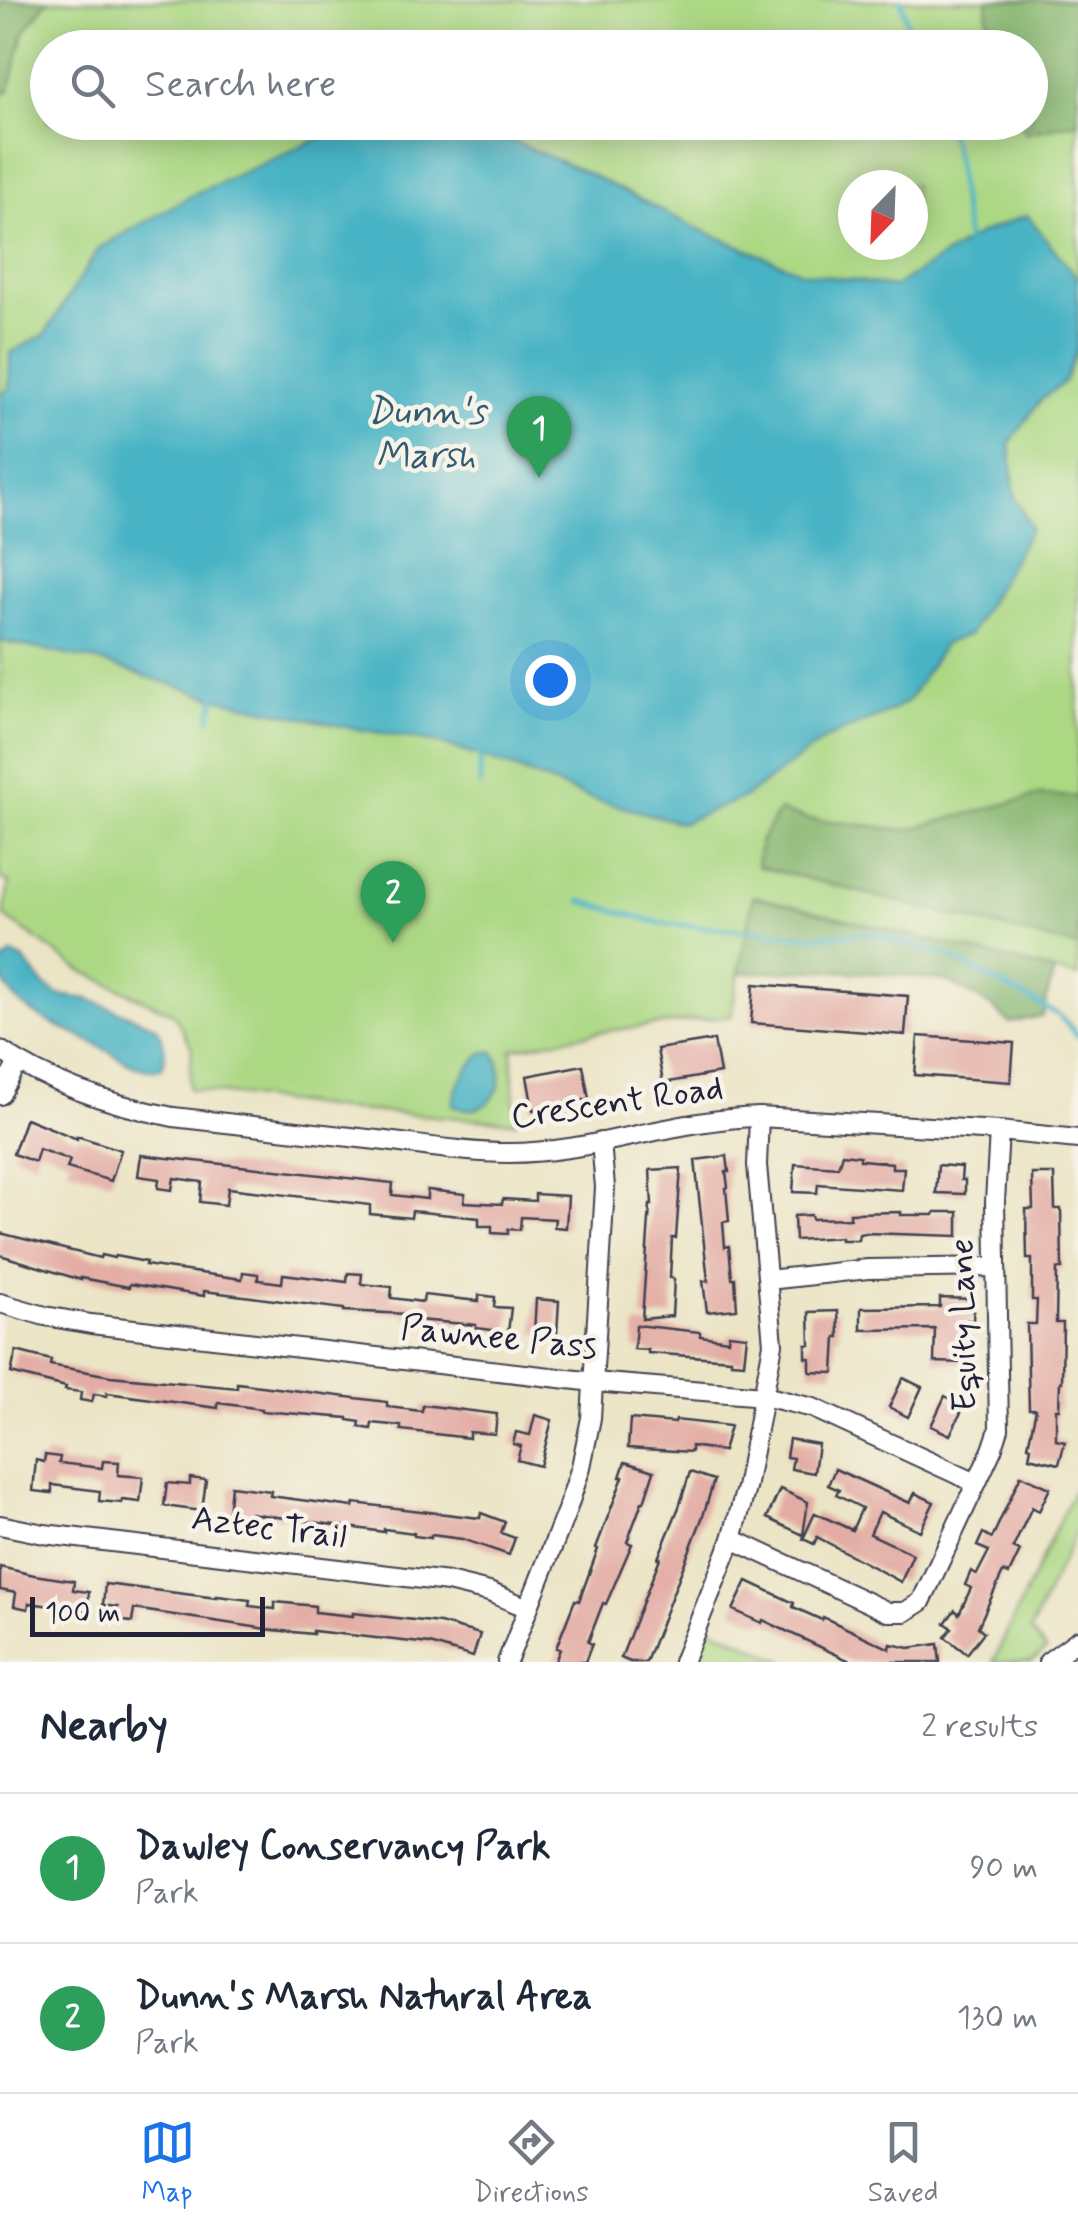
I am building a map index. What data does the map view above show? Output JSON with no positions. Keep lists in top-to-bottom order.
{
  "streets": {
    "street": [
      "Crescent Road",
      "Equity Lane",
      "Pawnee Pass",
      "Aztec Trail"
    ]
  },
  "crossings": [
    ["Crescent Road", "Equity Lane"],
    ["Equity Lane", "Pawnee Pass"]
  ],
  "water": ["Dunn's Marsh"],
  "scale_bar": "100 m",
  "north": "bottom left",
  "page": {
    "search": "Search here",
    "pins": ["1", "2"],
    "scale": "100 m",
    "heading": ["Nearby", "2 results"],
    "list": [
      {
        "mark": "1",
        "name": "Dawley Conservancy Park",
        "note": "Park",
        "value": "90 m"
      },
      {
        "mark": "2",
        "name": "Dunn's Marsh Natural Area",
        "note": "Park",
        "value": "130 m"
      }
    ],
    "nav": ["Map", "Directions", "Saved"]
  }
}
